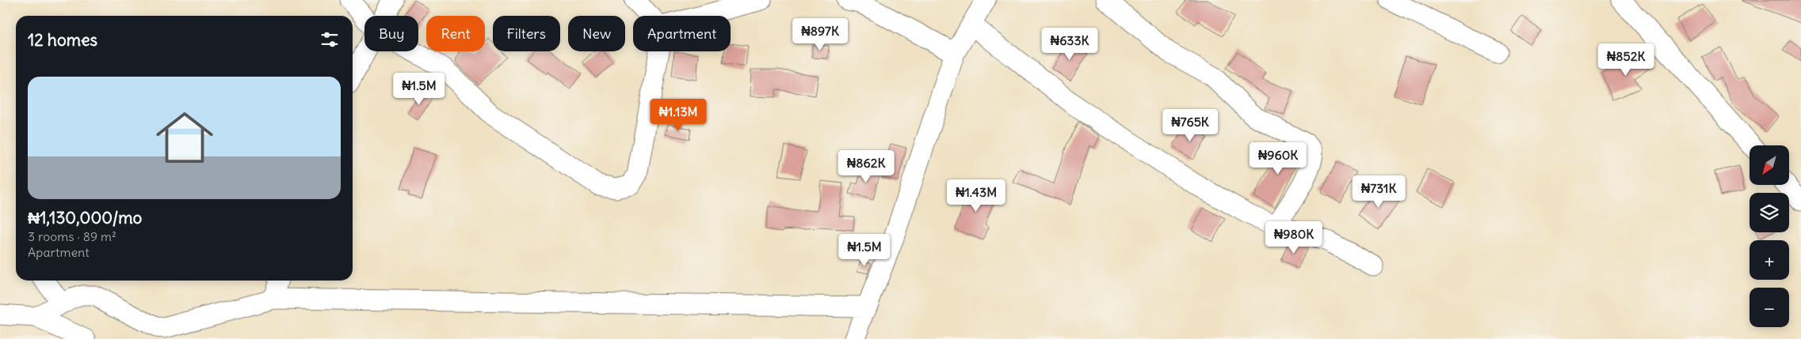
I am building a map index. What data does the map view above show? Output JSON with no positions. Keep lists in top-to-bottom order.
{
  "north": "bottom left",
  "page": {
    "chip": [
      "Buy",
      "Rent",
      "Filters",
      "New",
      "Apartment"
    ],
    "heading": "12 homes",
    "price": [
      "₦897K",
      "₦633K",
      "₦852K",
      "₦1.5M",
      "₦1.13M",
      "₦765K",
      "₦960K",
      "₦862K",
      "₦731K",
      "₦1.43M",
      "₦980K",
      "₦1.5M"
    ],
    "list": [
      {
        "name": "₦1,130,000/mo",
        "note": "3 rooms · 89 m² · Apartment"
      }
    ],
    "map_buttons": ["+", "−"]
  }
}
